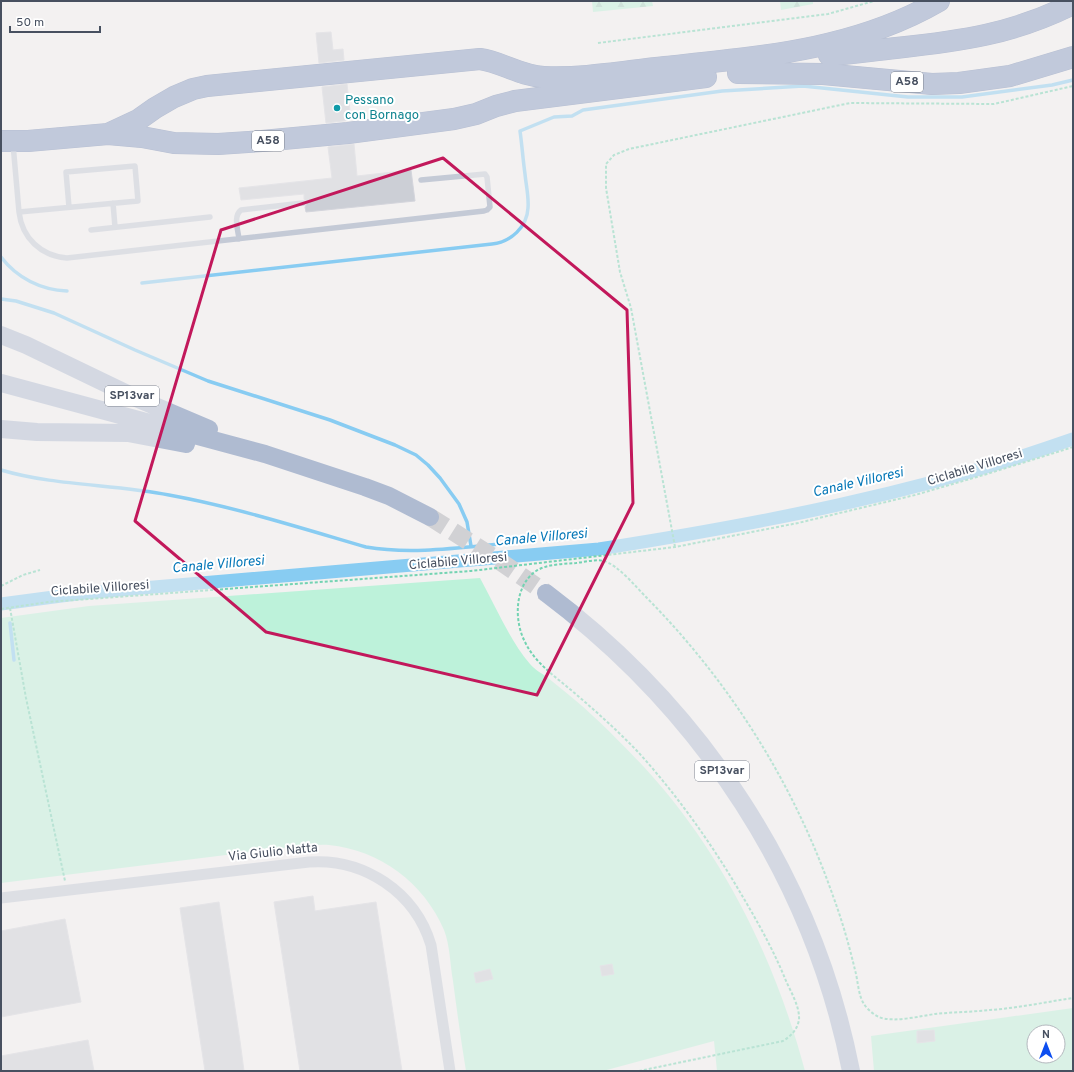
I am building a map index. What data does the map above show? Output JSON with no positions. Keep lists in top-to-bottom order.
{
  "streets": {
    "highway": ["A58"],
    "main road": ["SP13var"],
    "street": ["Via Giulio Natta"],
    "path": ["Ciclabile Villoresi"]
  },
  "water": ["Canale Villoresi"],
  "places": ["Pessano con Bornago"],
  "scale_bar": "50 m",
  "north": "top"
}
